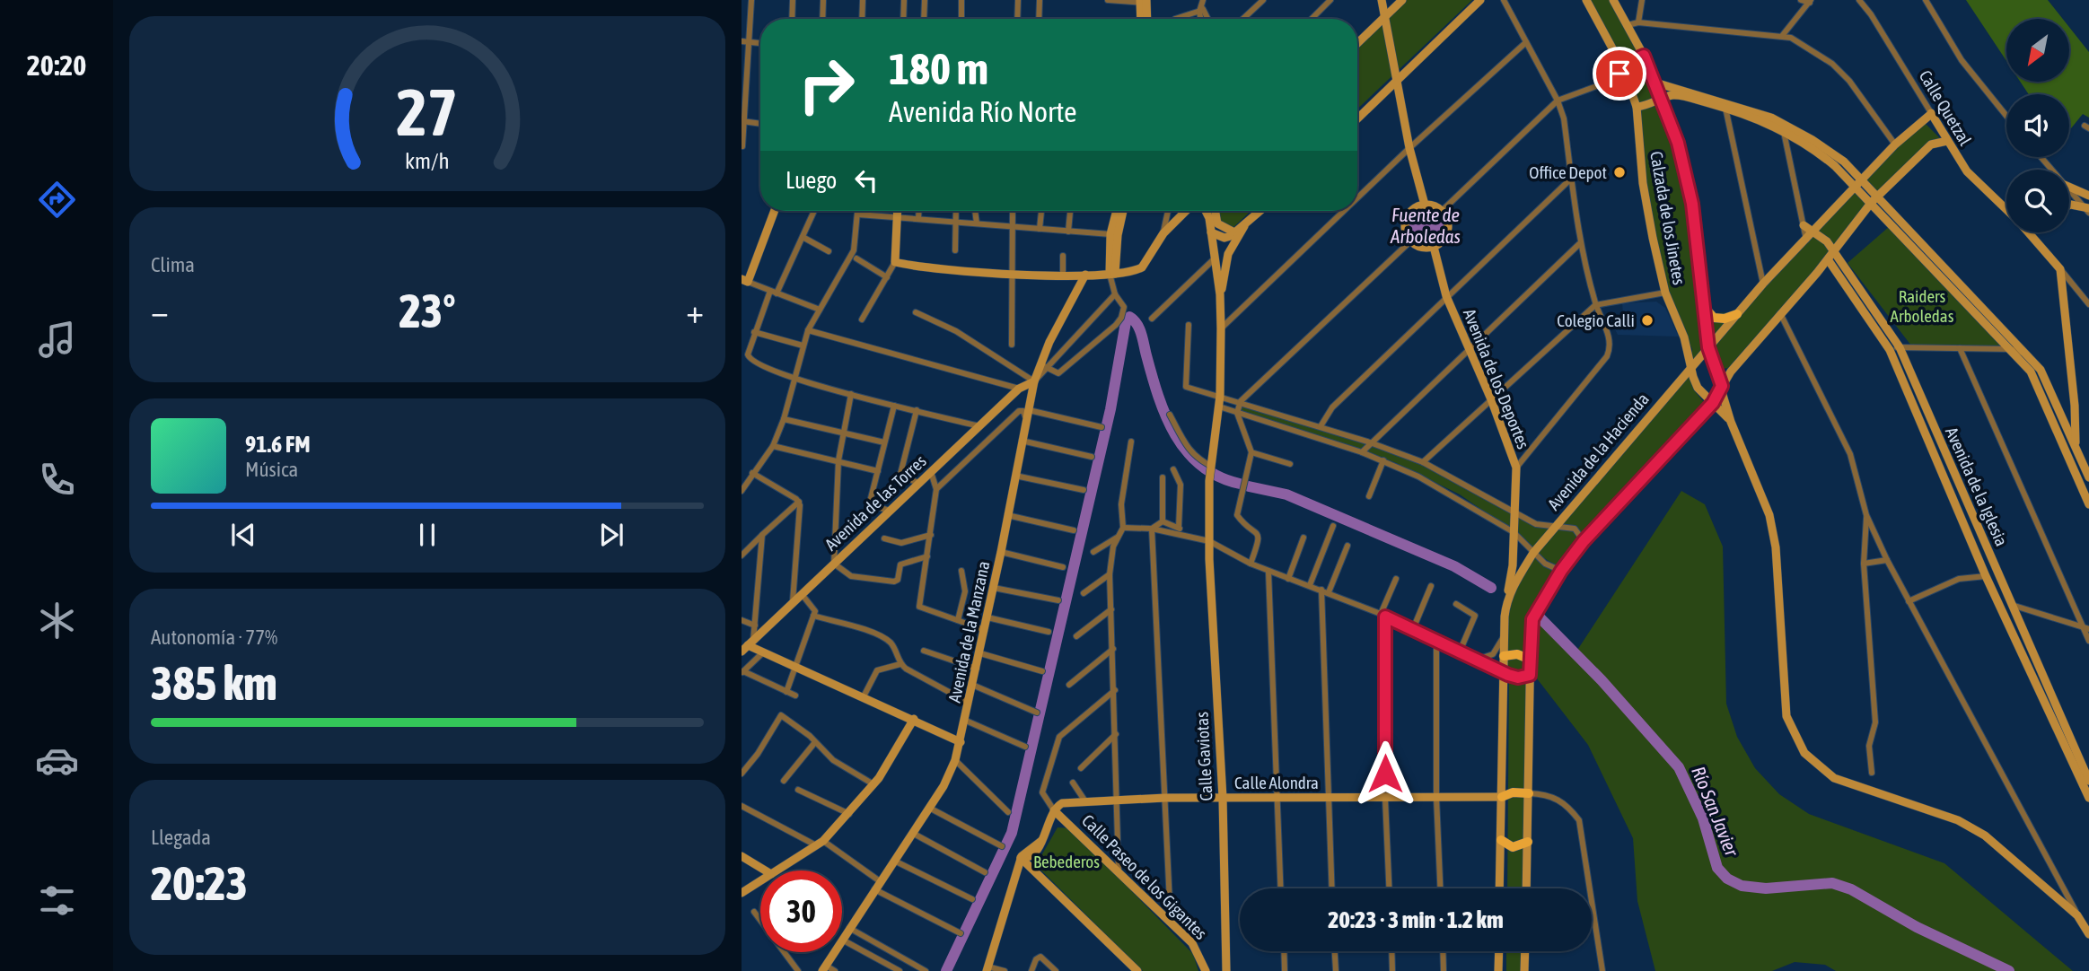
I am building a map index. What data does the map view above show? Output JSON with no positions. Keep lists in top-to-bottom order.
{
  "streets": {
    "street": [
      "Calle Quetzal",
      "Calzada de los Jinetes",
      "Avenida de los Deportes",
      "Avenida de la Hacienda",
      "Avenida de la Iglesia",
      "Avenida de las Torres",
      "Avenida de la Manzana",
      "Calle Gaviotas",
      "Calle Alondra",
      "Calle Paseo de los Gigantes"
    ]
  },
  "crossings": [
    ["Calle Quetzal", "Avenida de la Hacienda"],
    ["Calzada de los Jinetes", "Avenida de la Hacienda"],
    ["Avenida de los Deportes", "Avenida de la Hacienda"],
    ["Avenida de la Hacienda", "Avenida de la Iglesia"],
    ["Avenida de la Hacienda", "Calle Alondra"],
    ["Avenida de las Torres", "Avenida de la Manzana"],
    ["Calle Gaviotas", "Calle Alondra"],
    ["Calle Alondra", "Calle Paseo de los Gigantes"]
  ],
  "water": ["Fuente de Arboledas", "Río San Javier"],
  "parks": ["Raiders Arboledas", "Bebederos"],
  "places": ["Office Depot", "Colegio Calli"],
  "north": "bottom left",
  "page": {
    "tabs": "20:20",
    "turn": ["180 m", "Avenida Río Norte"],
    "then": "Luego",
    "tile": [
      "Clima",
      ["Autonomía · 77%", "385 km"],
      ["Llegada", "20:23"]
    ],
    "heat": ["−", "23°", "+"],
    "song": ["91.6 FM", "Música"],
    "limit": "30",
    "trip": "20:23 · 3 min · 1.2 km",
    "gauge": ["27", "km/h"]
  }
}
